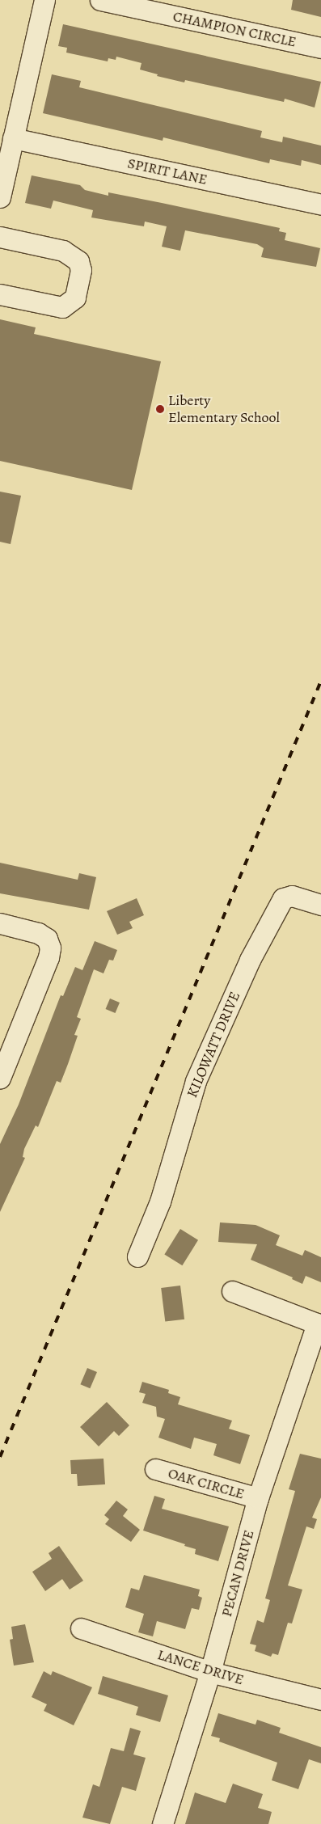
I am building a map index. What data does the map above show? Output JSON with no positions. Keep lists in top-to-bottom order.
{
  "streets": {
    "street": [
      "CHAMPION CIRCLE",
      "SPIRIT LANE",
      "KILOWATT DRIVE",
      "OAK CIRCLE",
      "PECAN DRIVE",
      "LANCE DRIVE"
    ]
  },
  "crossings": [
    ["OAK CIRCLE", "PECAN DRIVE"],
    ["PECAN DRIVE", "LANCE DRIVE"]
  ],
  "places": ["Liberty Elementary School"]
}
